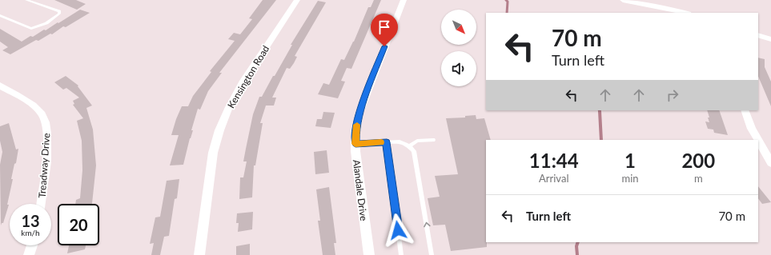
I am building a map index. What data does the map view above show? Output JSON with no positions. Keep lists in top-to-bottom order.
{
  "streets": {
    "street": ["Kensington Road", "Treadway Drive", "Alandale Drive"]
  },
  "north": "bottom right",
  "page": {
    "turn": ["70 m", "Turn left"],
    "eta": [
      "11:44",
      "Arrival",
      "1",
      "min",
      "200",
      "m"
    ],
    "list": [
      {
        "name": "Turn left",
        "value": "70 m"
      }
    ],
    "speed": "13 km/h",
    "limit": "20"
  }
}
